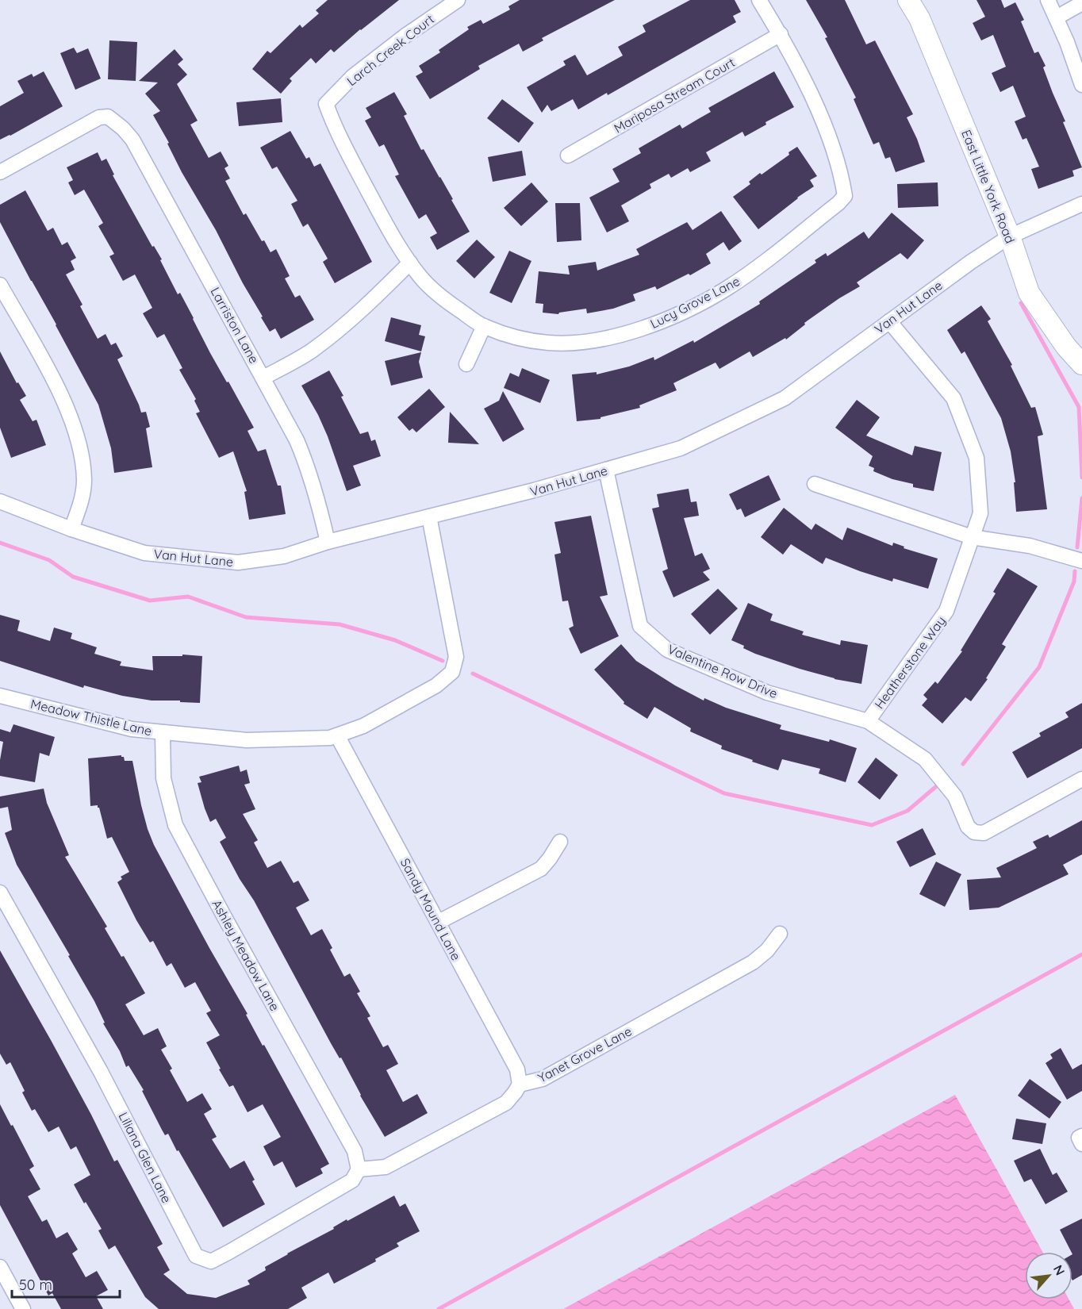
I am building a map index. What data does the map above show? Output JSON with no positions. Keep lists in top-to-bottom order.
{
  "streets": {
    "street": [
      "Larch Creek Court",
      "Mariposa Stream Court",
      "East Little York Road",
      "Lucy Grove Lane",
      "Van Hut Lane",
      "Larriston Lane",
      "Heatherstone Way",
      "Valentine Row Drive",
      "Meadow Thistle Lane",
      "Sandy Mound Lane",
      "Ashley Meadow Lane",
      "Yanet Grove Lane",
      "Liliana Glen Lane"
    ]
  },
  "crossings": [
    ["Larch Creek Court", "Lucy Grove Lane"],
    ["Mariposa Stream Court", "Lucy Grove Lane"],
    ["East Little York Road", "Van Hut Lane"],
    ["Van Hut Lane", "Larriston Lane"],
    ["Van Hut Lane", "Heatherstone Way"],
    ["Van Hut Lane", "Valentine Row Drive"],
    ["Van Hut Lane", "Meadow Thistle Lane"],
    ["Heatherstone Way", "Valentine Row Drive"],
    ["Meadow Thistle Lane", "Sandy Mound Lane"],
    ["Meadow Thistle Lane", "Ashley Meadow Lane"],
    ["Sandy Mound Lane", "Yanet Grove Lane"],
    ["Ashley Meadow Lane", "Yanet Grove Lane"],
    ["Ashley Meadow Lane", "Liliana Glen Lane"],
    ["Yanet Grove Lane", "Liliana Glen Lane"]
  ],
  "scale_bar": "50 m",
  "north": "top right"
}
